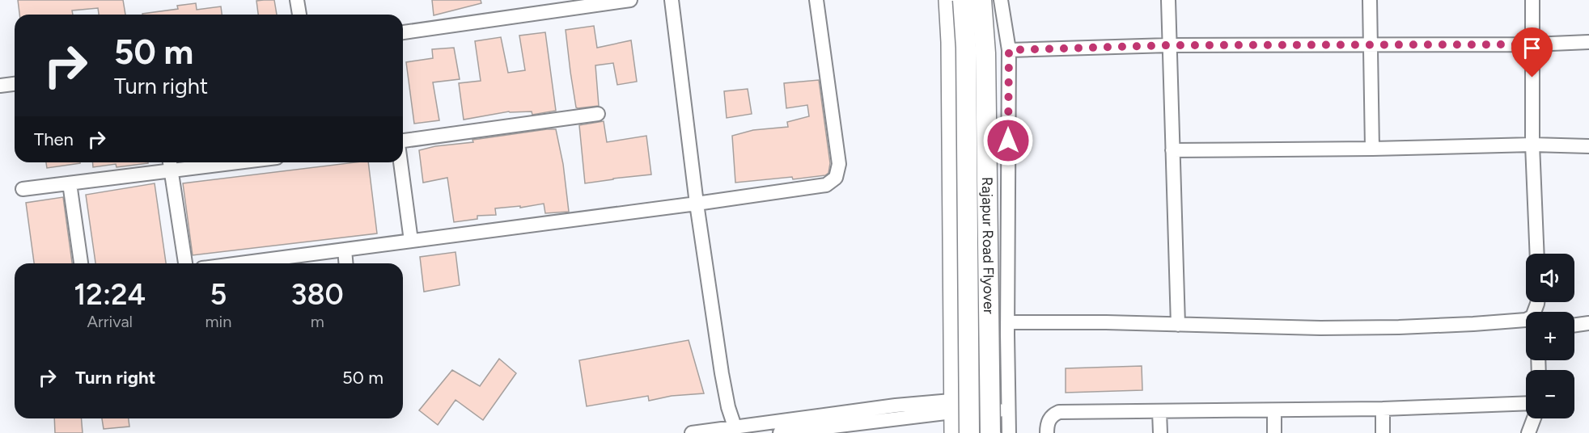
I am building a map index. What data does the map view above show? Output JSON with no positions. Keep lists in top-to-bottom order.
{
  "streets": {
    "highway": ["Rajapur Road Flyover"]
  },
  "page": {
    "turn": ["50 m", "Turn right"],
    "then": "Then",
    "map_buttons": ["+", "−"],
    "eta": [
      "12:24",
      "Arrival",
      "5",
      "min",
      "380",
      "m"
    ],
    "list": [
      {
        "name": "Turn right",
        "value": "50 m"
      }
    ]
  }
}
